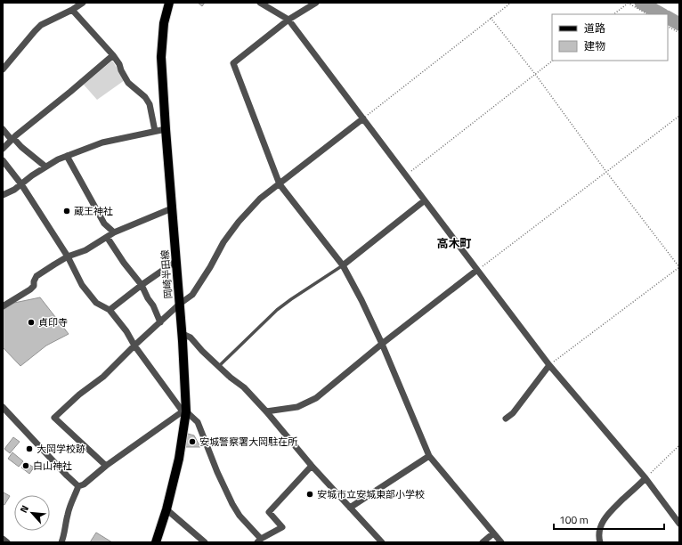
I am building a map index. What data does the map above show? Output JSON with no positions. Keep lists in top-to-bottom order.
{
  "streets": {
    "main road": ["岡崎半田線"]
  },
  "districts": ["高木町"],
  "places": [
    "蔵王神社",
    "貞印寺",
    "安城警察署大岡駐在所",
    "大岡学校跡",
    "白山神社",
    "安城市立安城東部小学校"
  ],
  "legend": ["道路", "建物"],
  "scale_bar": "100 m",
  "north": "top left"
}
